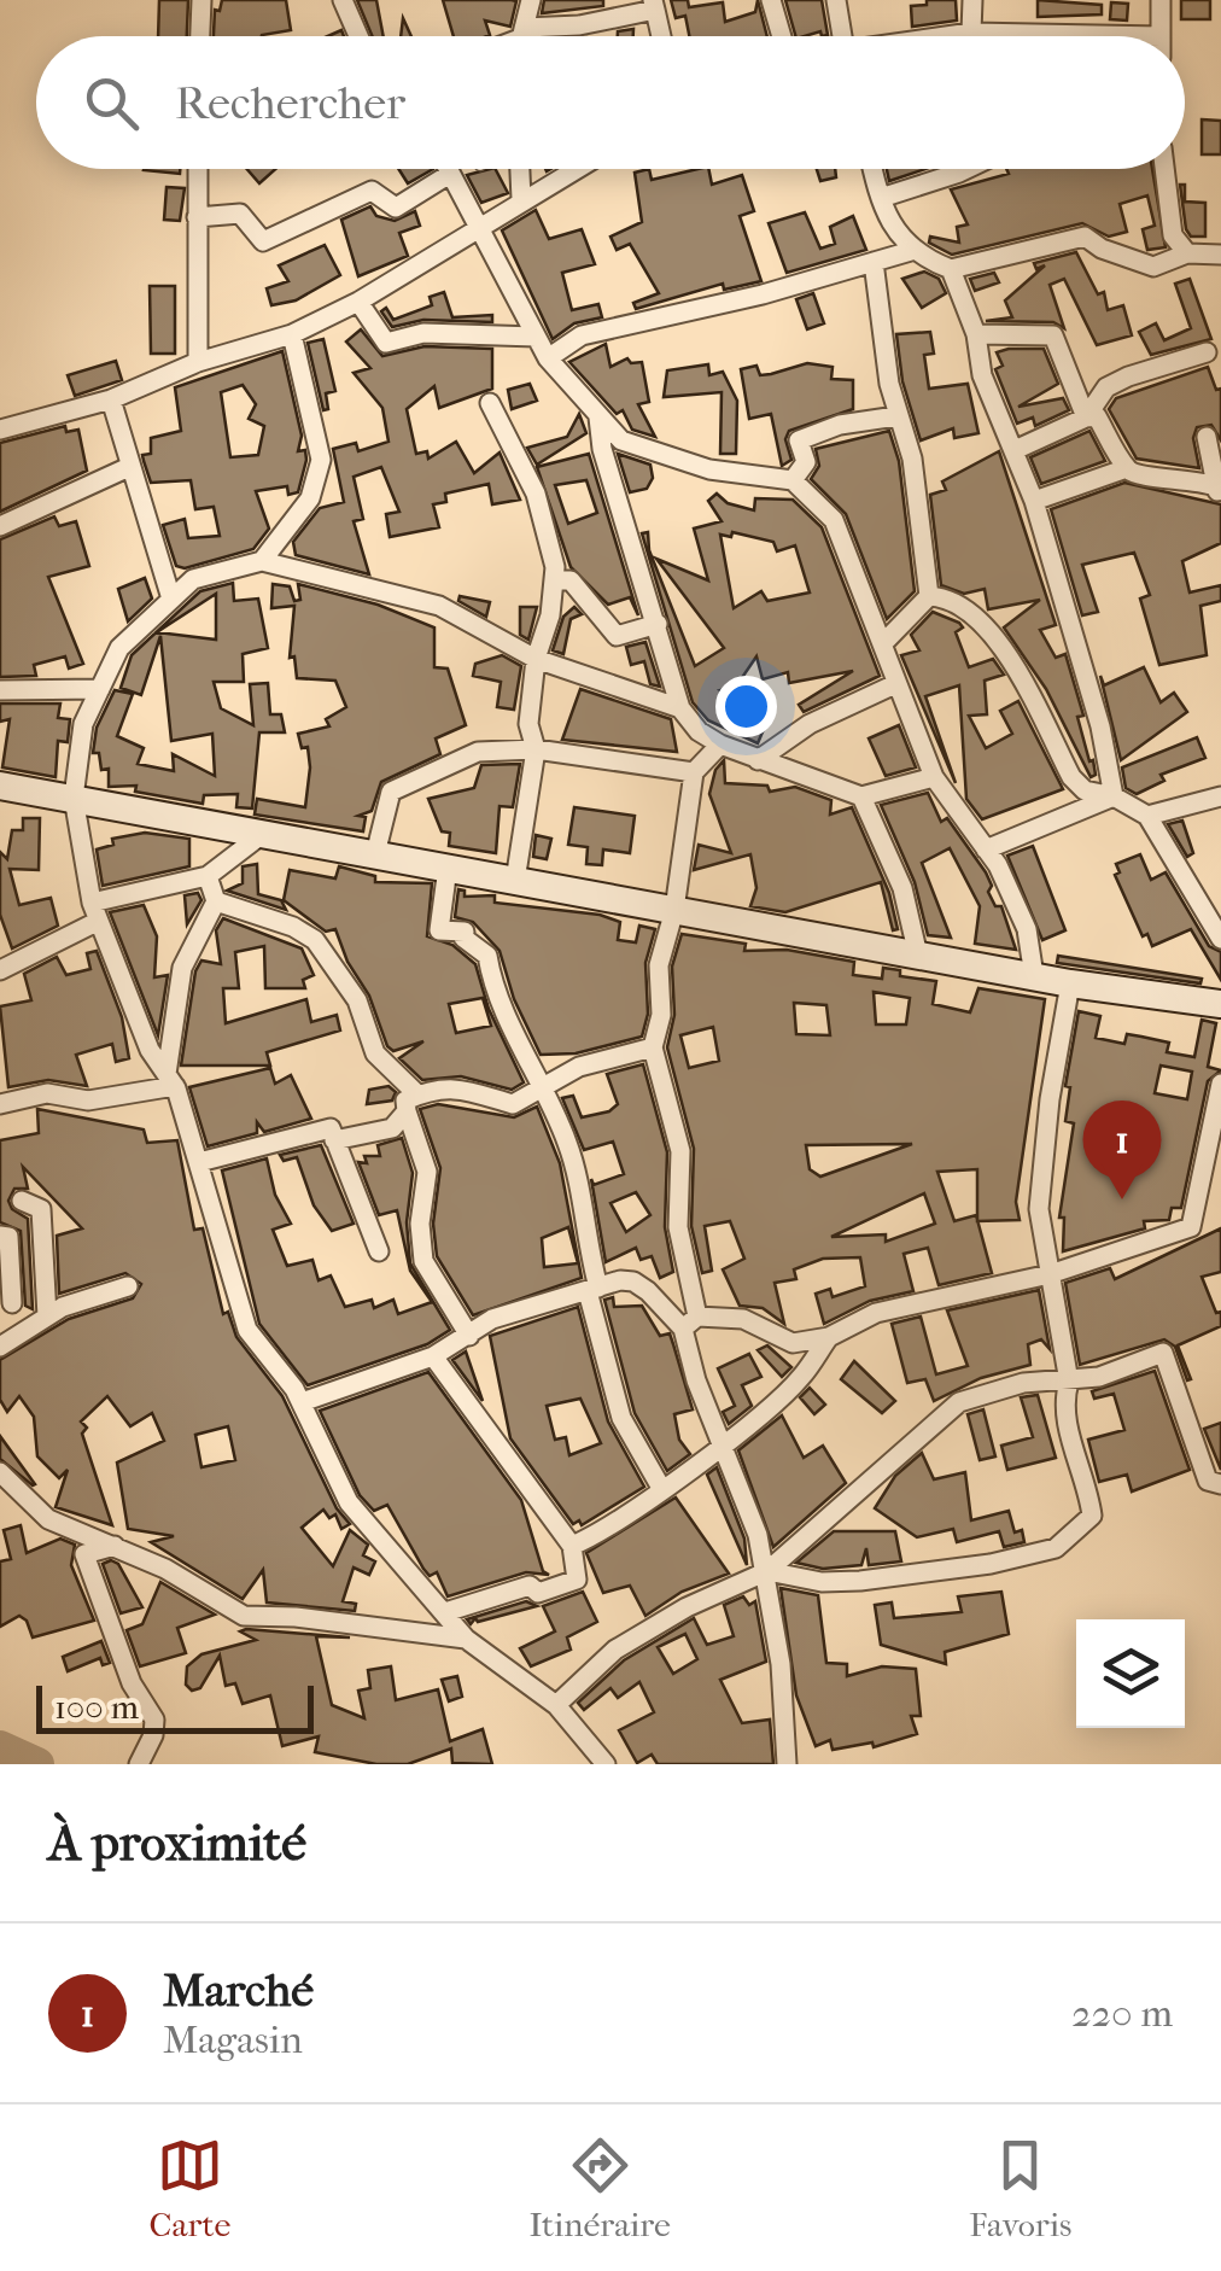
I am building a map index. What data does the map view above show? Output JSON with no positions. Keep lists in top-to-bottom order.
{
  "scale_bar": "100 m",
  "page": {
    "search": "Rechercher",
    "pins": "1",
    "scale": "100 m",
    "heading": "À proximité",
    "list": [
      {
        "mark": "1",
        "name": "Marché",
        "note": "Magasin",
        "value": "220 m"
      }
    ],
    "nav": ["Carte", "Itinéraire", "Favoris"]
  }
}
